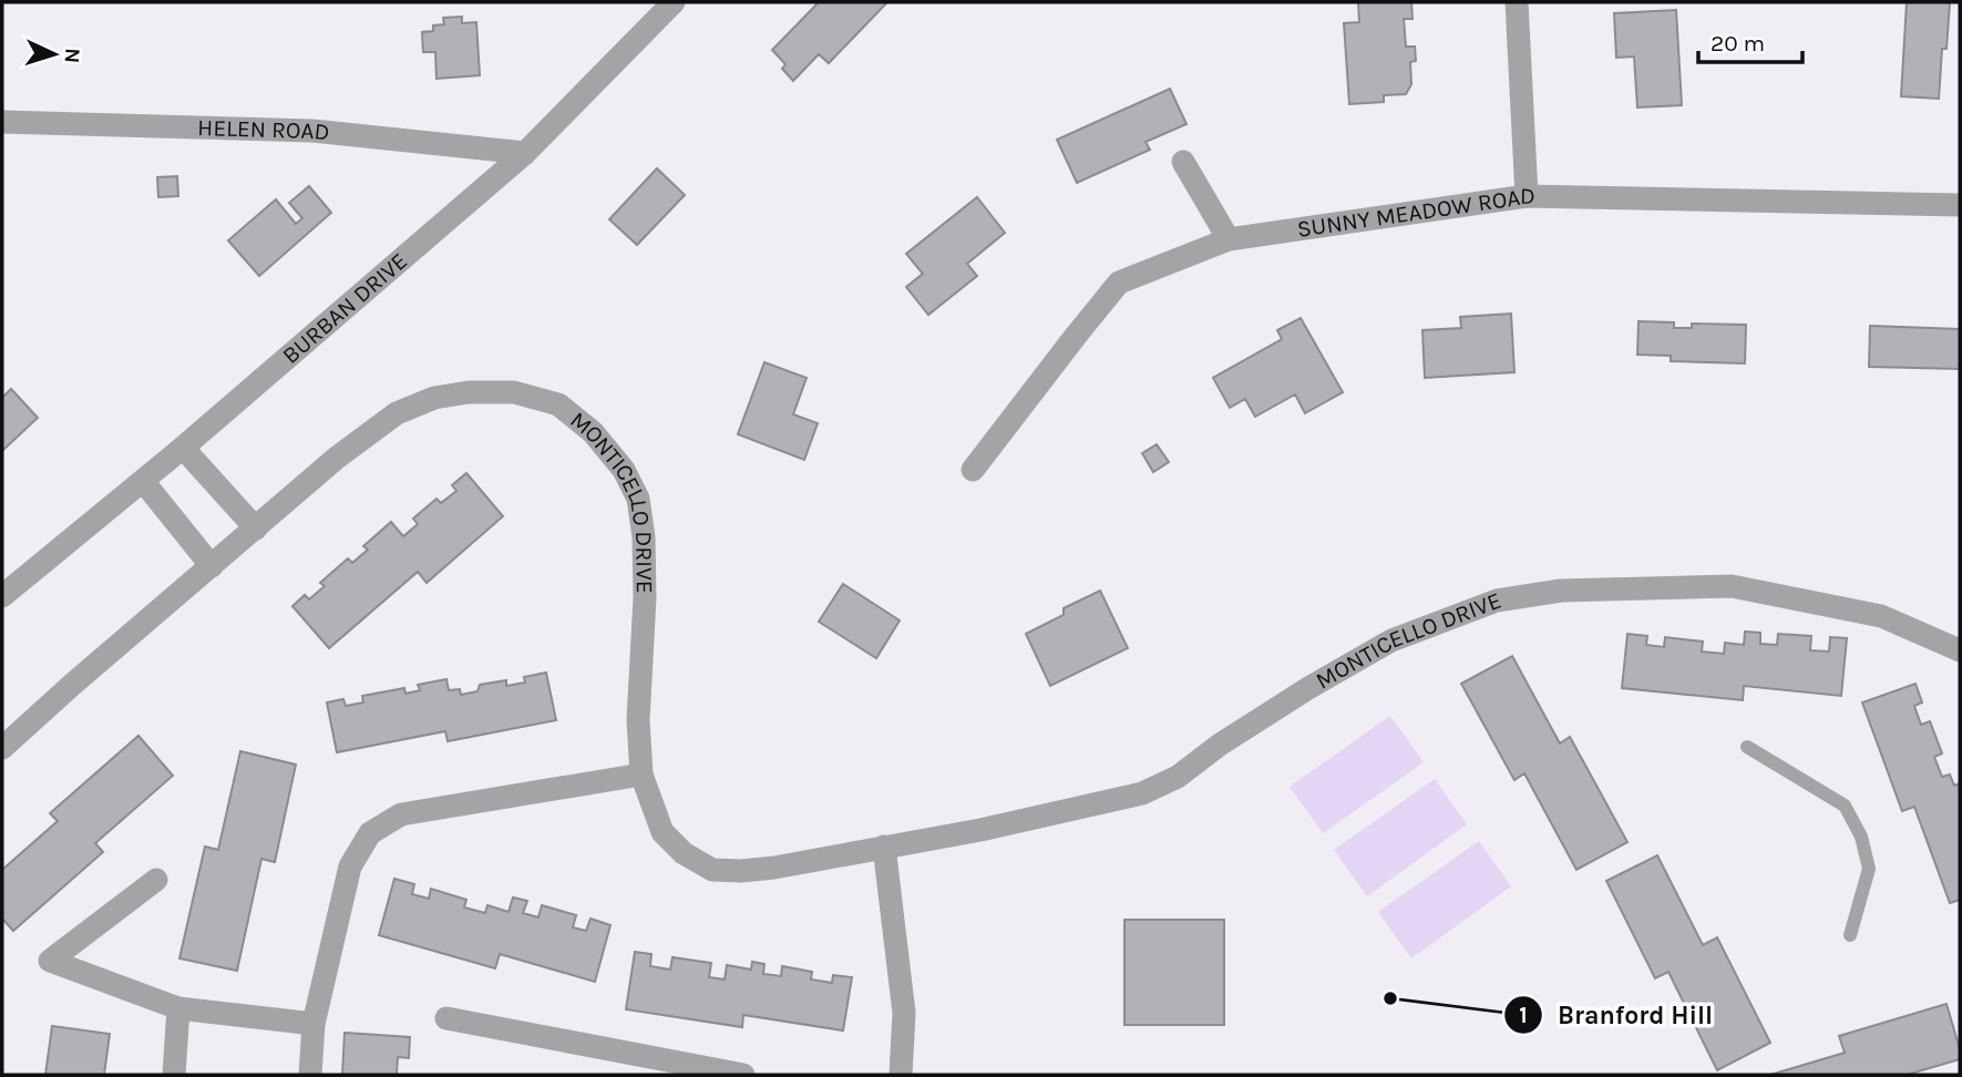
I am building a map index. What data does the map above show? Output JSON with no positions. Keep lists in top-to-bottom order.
{
  "streets": {
    "street": [
      "HELEN ROAD",
      "SUNNY MEADOW ROAD",
      "BURBAN DRIVE",
      "MONTICELLO DRIVE"
    ]
  },
  "crossings": [
    ["HELEN ROAD", "BURBAN DRIVE"]
  ],
  "places": ["Branford Hill"],
  "scale_bar": "20 m",
  "north": "right"
}
